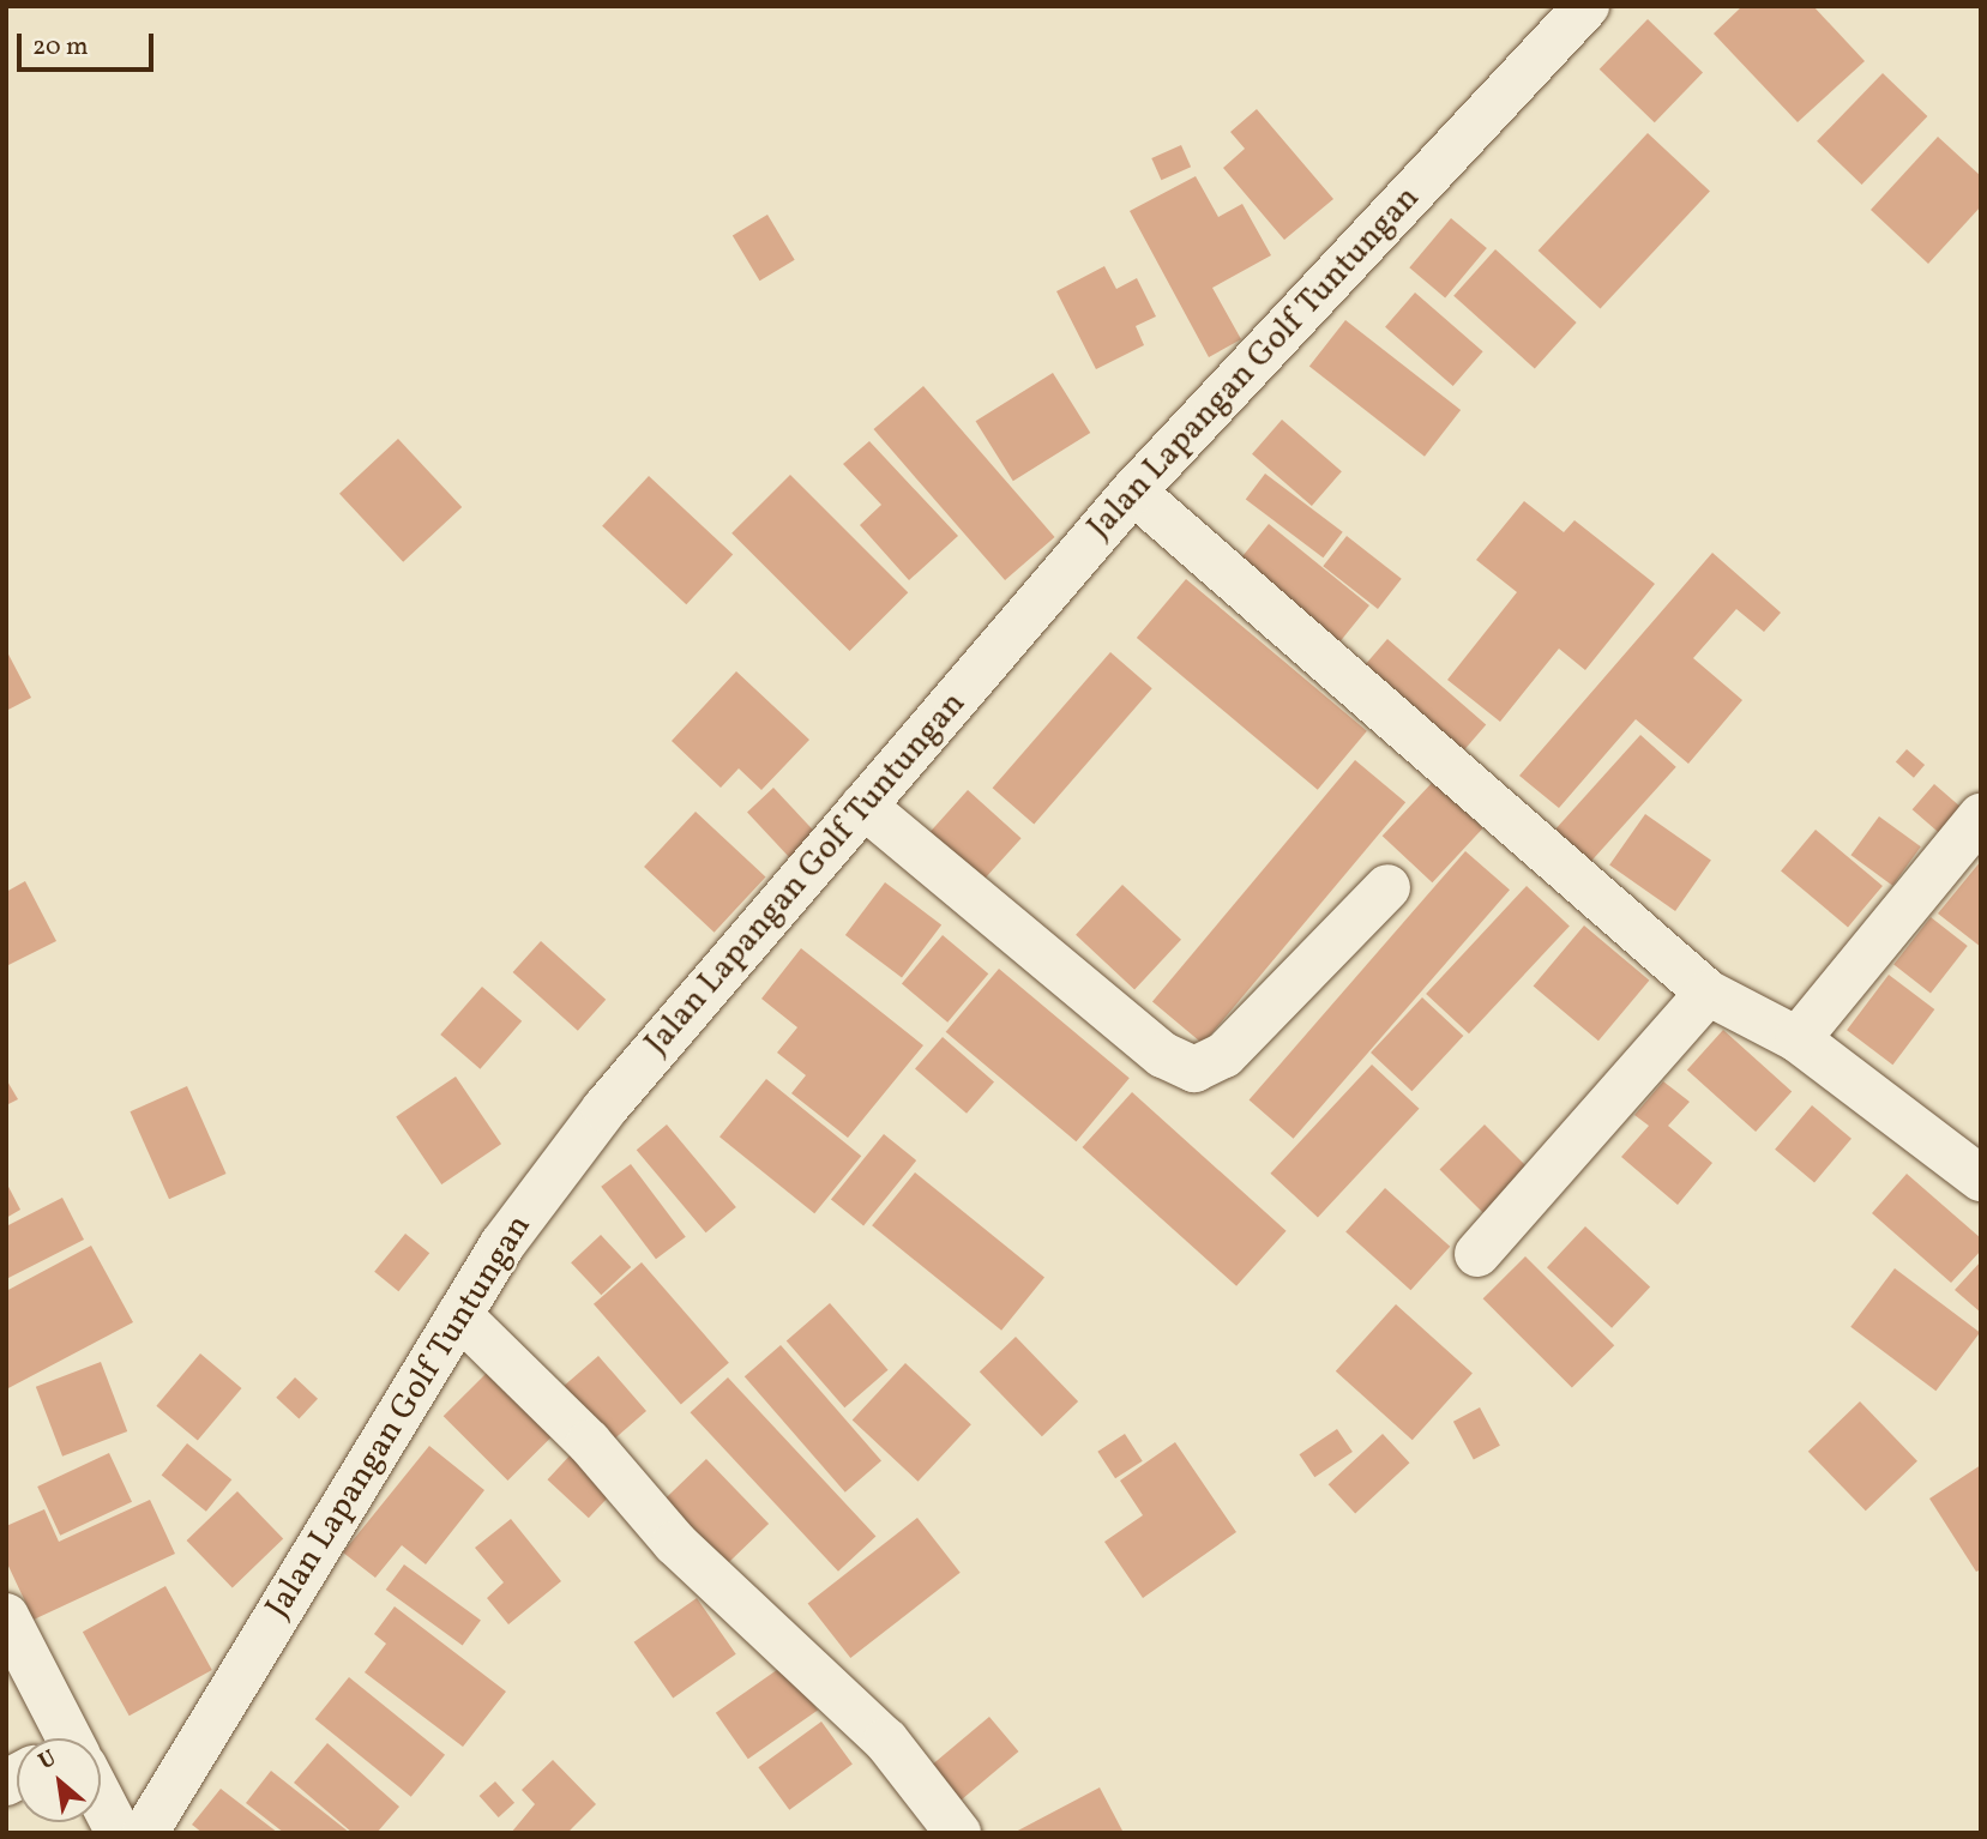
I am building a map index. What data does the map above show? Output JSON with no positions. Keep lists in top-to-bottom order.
{
  "streets": {
    "street": ["Jalan Lapangan Golf Tuntungan"]
  },
  "scale_bar": "20 m",
  "north": "top left"
}
